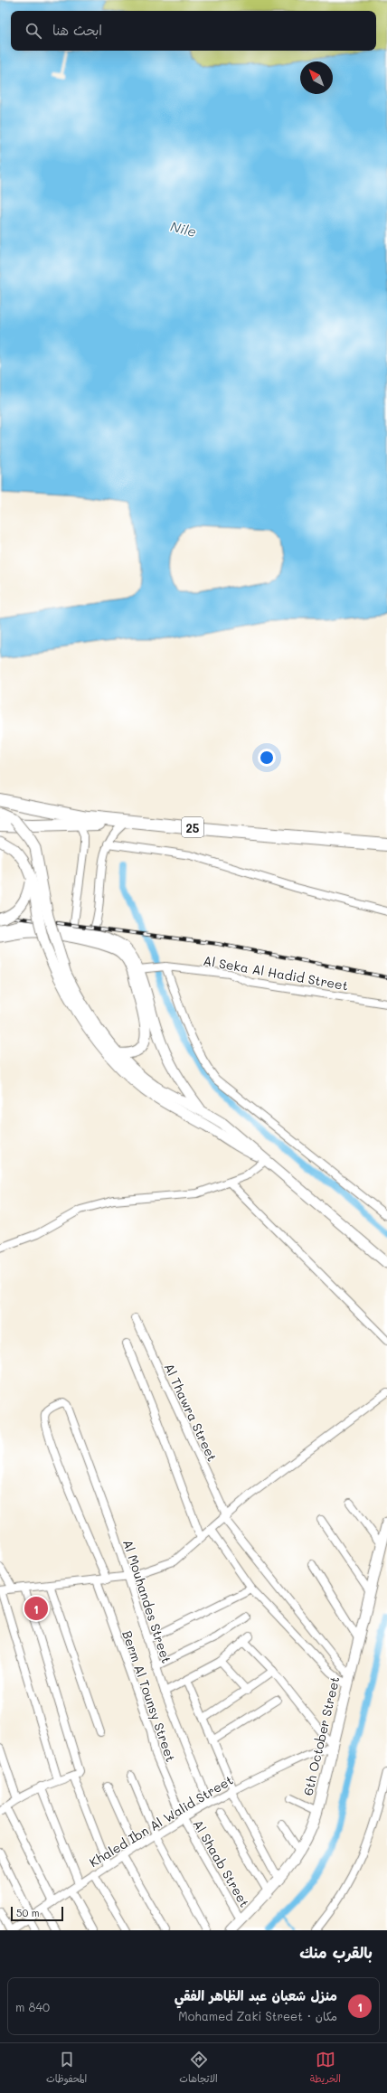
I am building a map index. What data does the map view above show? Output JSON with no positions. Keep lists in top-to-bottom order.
{
  "streets": {
    "highway": ["25"],
    "main road": ["6th October Street"],
    "street": [
      "Al Seka Al Hadid Street",
      "Al Thawra Street",
      "Al Mouhandes Street",
      "Berm Al Tounsy Street",
      "Khaled Ibn Al Walid Street",
      "Al Shaab Street"
    ]
  },
  "crossings": [
    ["Al Thawra Street", "6th October Street"],
    ["Al Mouhandes Street", "Khaled Ibn Al Walid Street"],
    ["Berm Al Tounsy Street", "Khaled Ibn Al Walid Street"],
    ["Berm Al Tounsy Street", "Al Shaab Street"],
    ["6th October Street", "Khaled Ibn Al Walid Street"],
    ["6th October Street", "Al Shaab Street"],
    ["Khaled Ibn Al Walid Street", "Al Shaab Street"]
  ],
  "water": ["Nile"],
  "scale_bar": "50 m",
  "north": "top left",
  "page": {
    "search": "ابحث هنا",
    "pins": "1",
    "scale": "50 m",
    "heading": "بالقرب منك",
    "list": [
      {
        "mark": "1",
        "name": "منزل شعبان عبد الظاهر الفقي",
        "note": "مكان · Mohamed Zaki Street",
        "value": "840 m"
      }
    ],
    "nav": ["الخريطة", "الاتجاهات", "المحفوظات"]
  }
}
